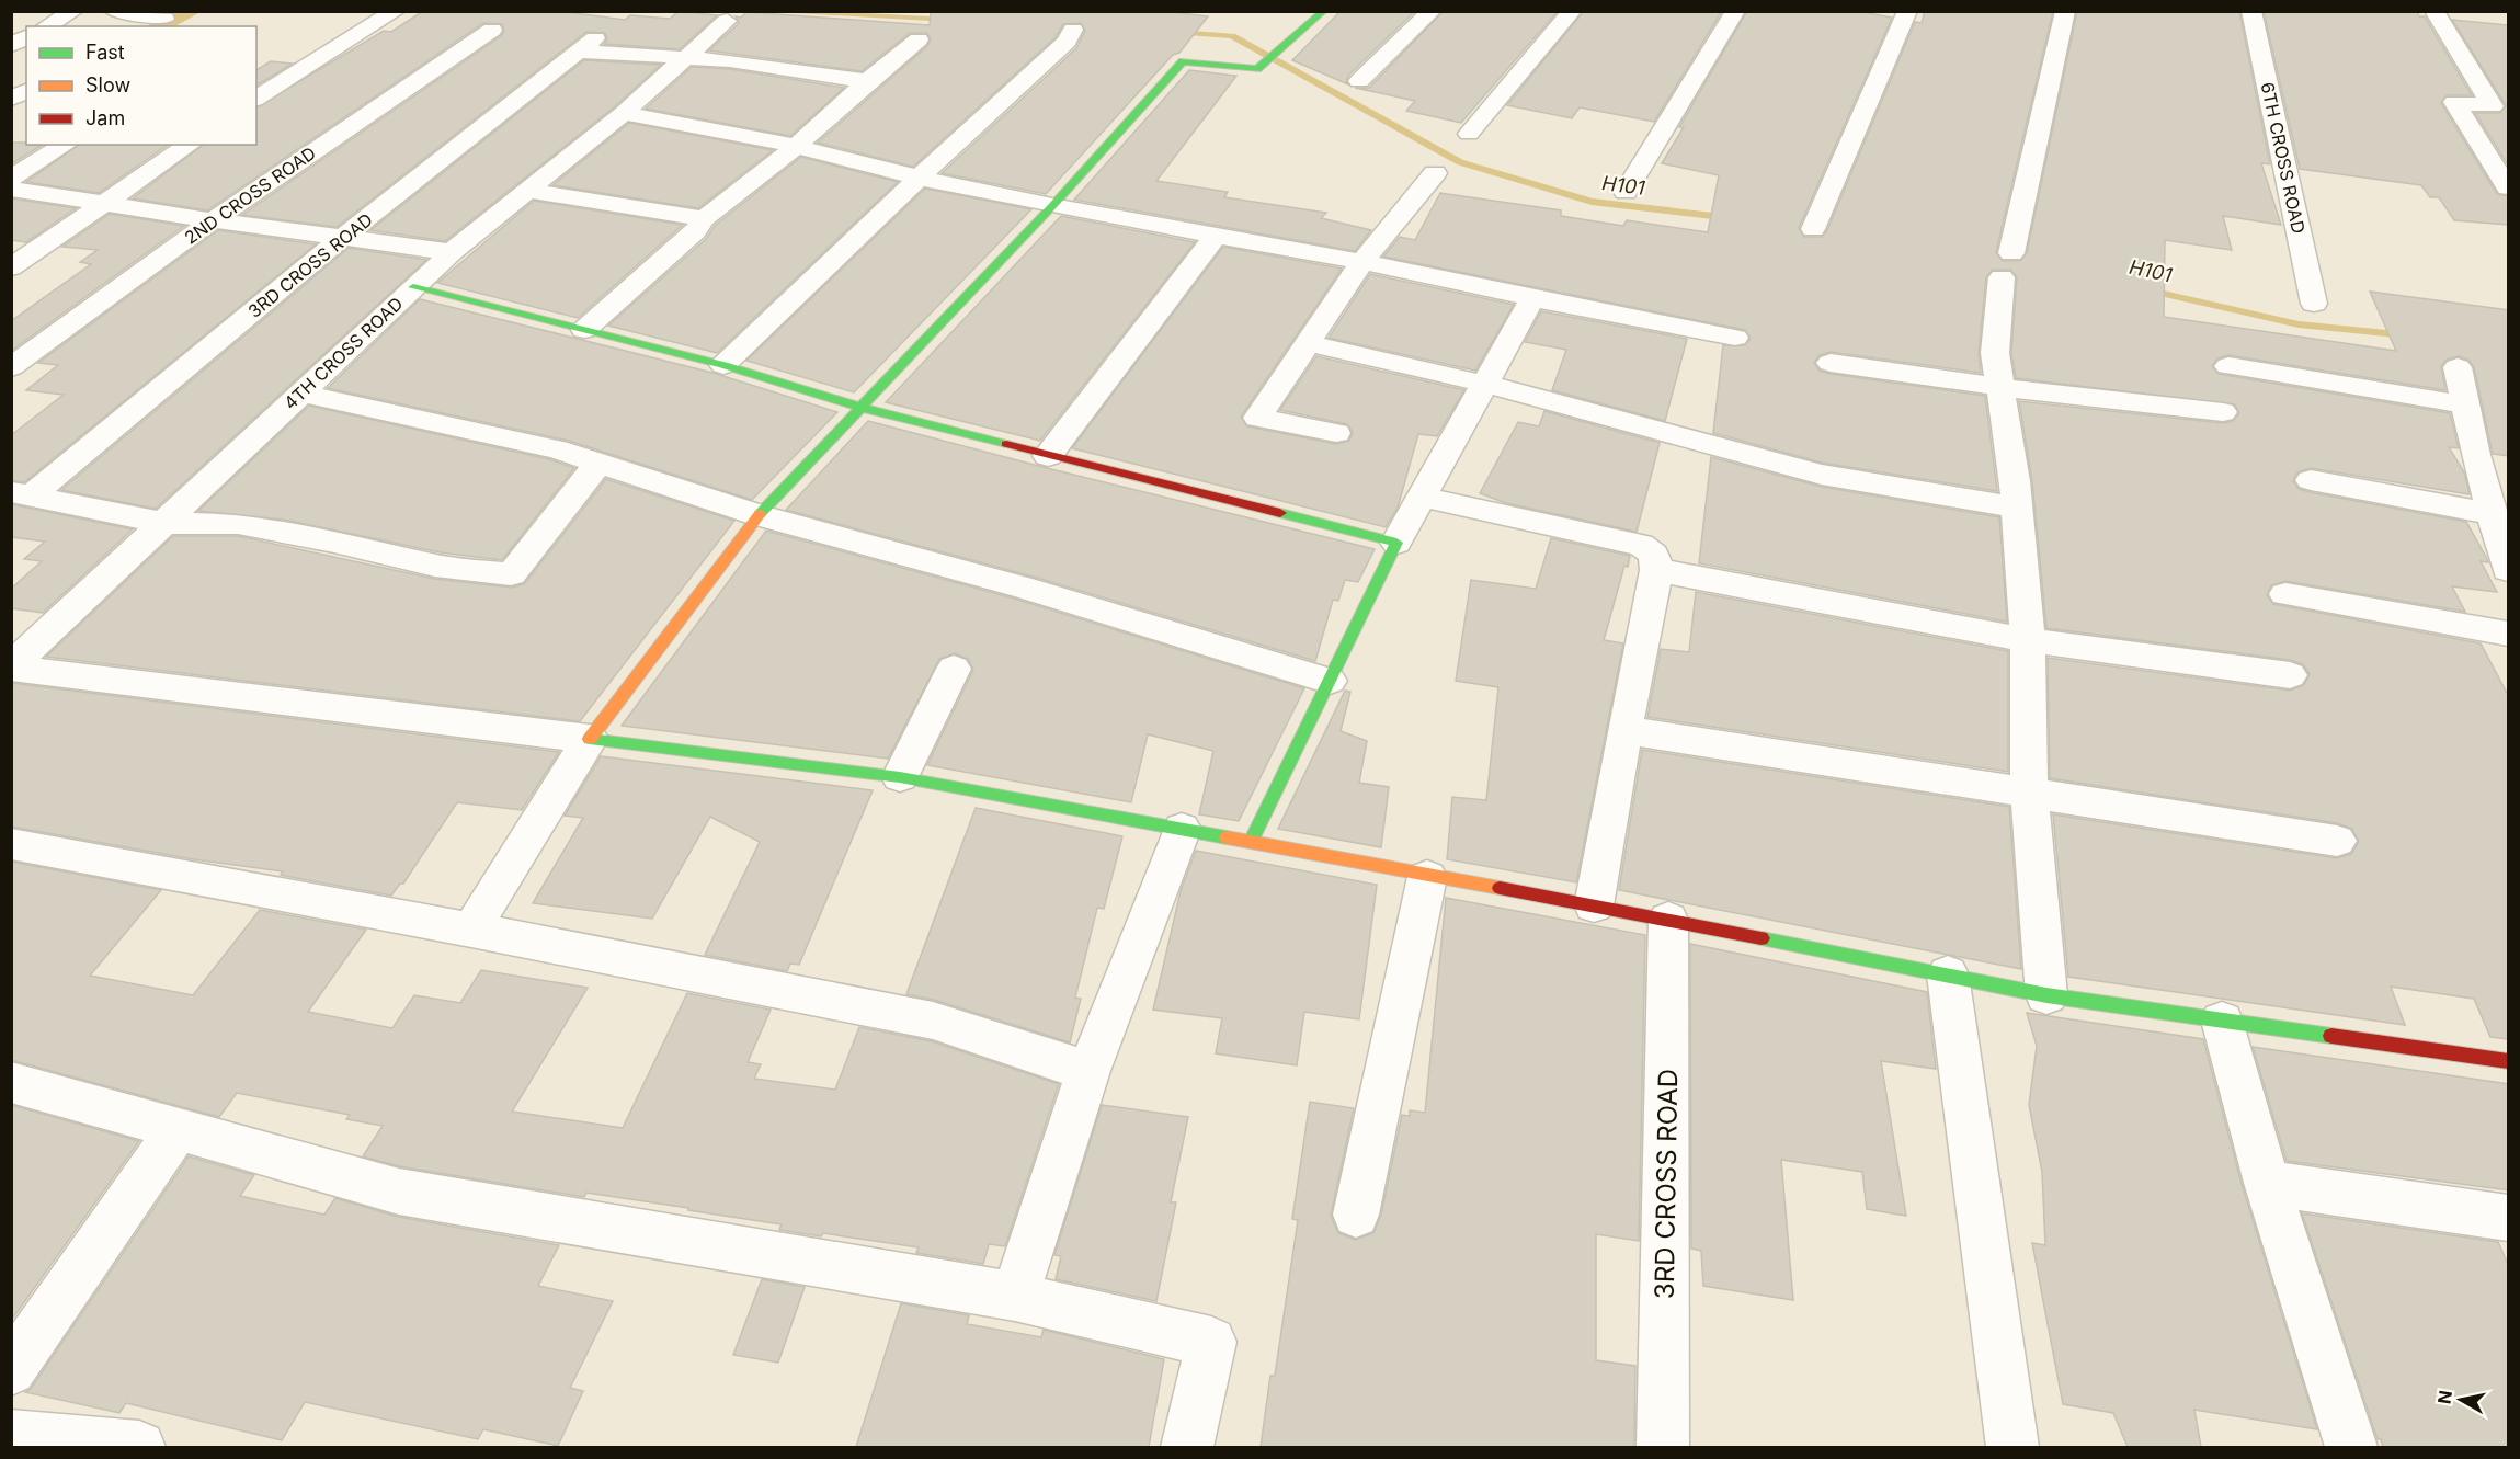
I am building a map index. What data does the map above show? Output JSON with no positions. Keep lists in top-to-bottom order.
{
  "streets": {
    "street": [
      "6TH CROSS ROAD",
      "2ND CROSS ROAD",
      "3RD CROSS ROAD",
      "4TH CROSS ROAD"
    ]
  },
  "crossings": [
    ["3RD CROSS ROAD", "4TH CROSS ROAD"]
  ],
  "water": ["H101"],
  "legend": ["Fast", "Slow", "Jam"],
  "north": "left"
}
